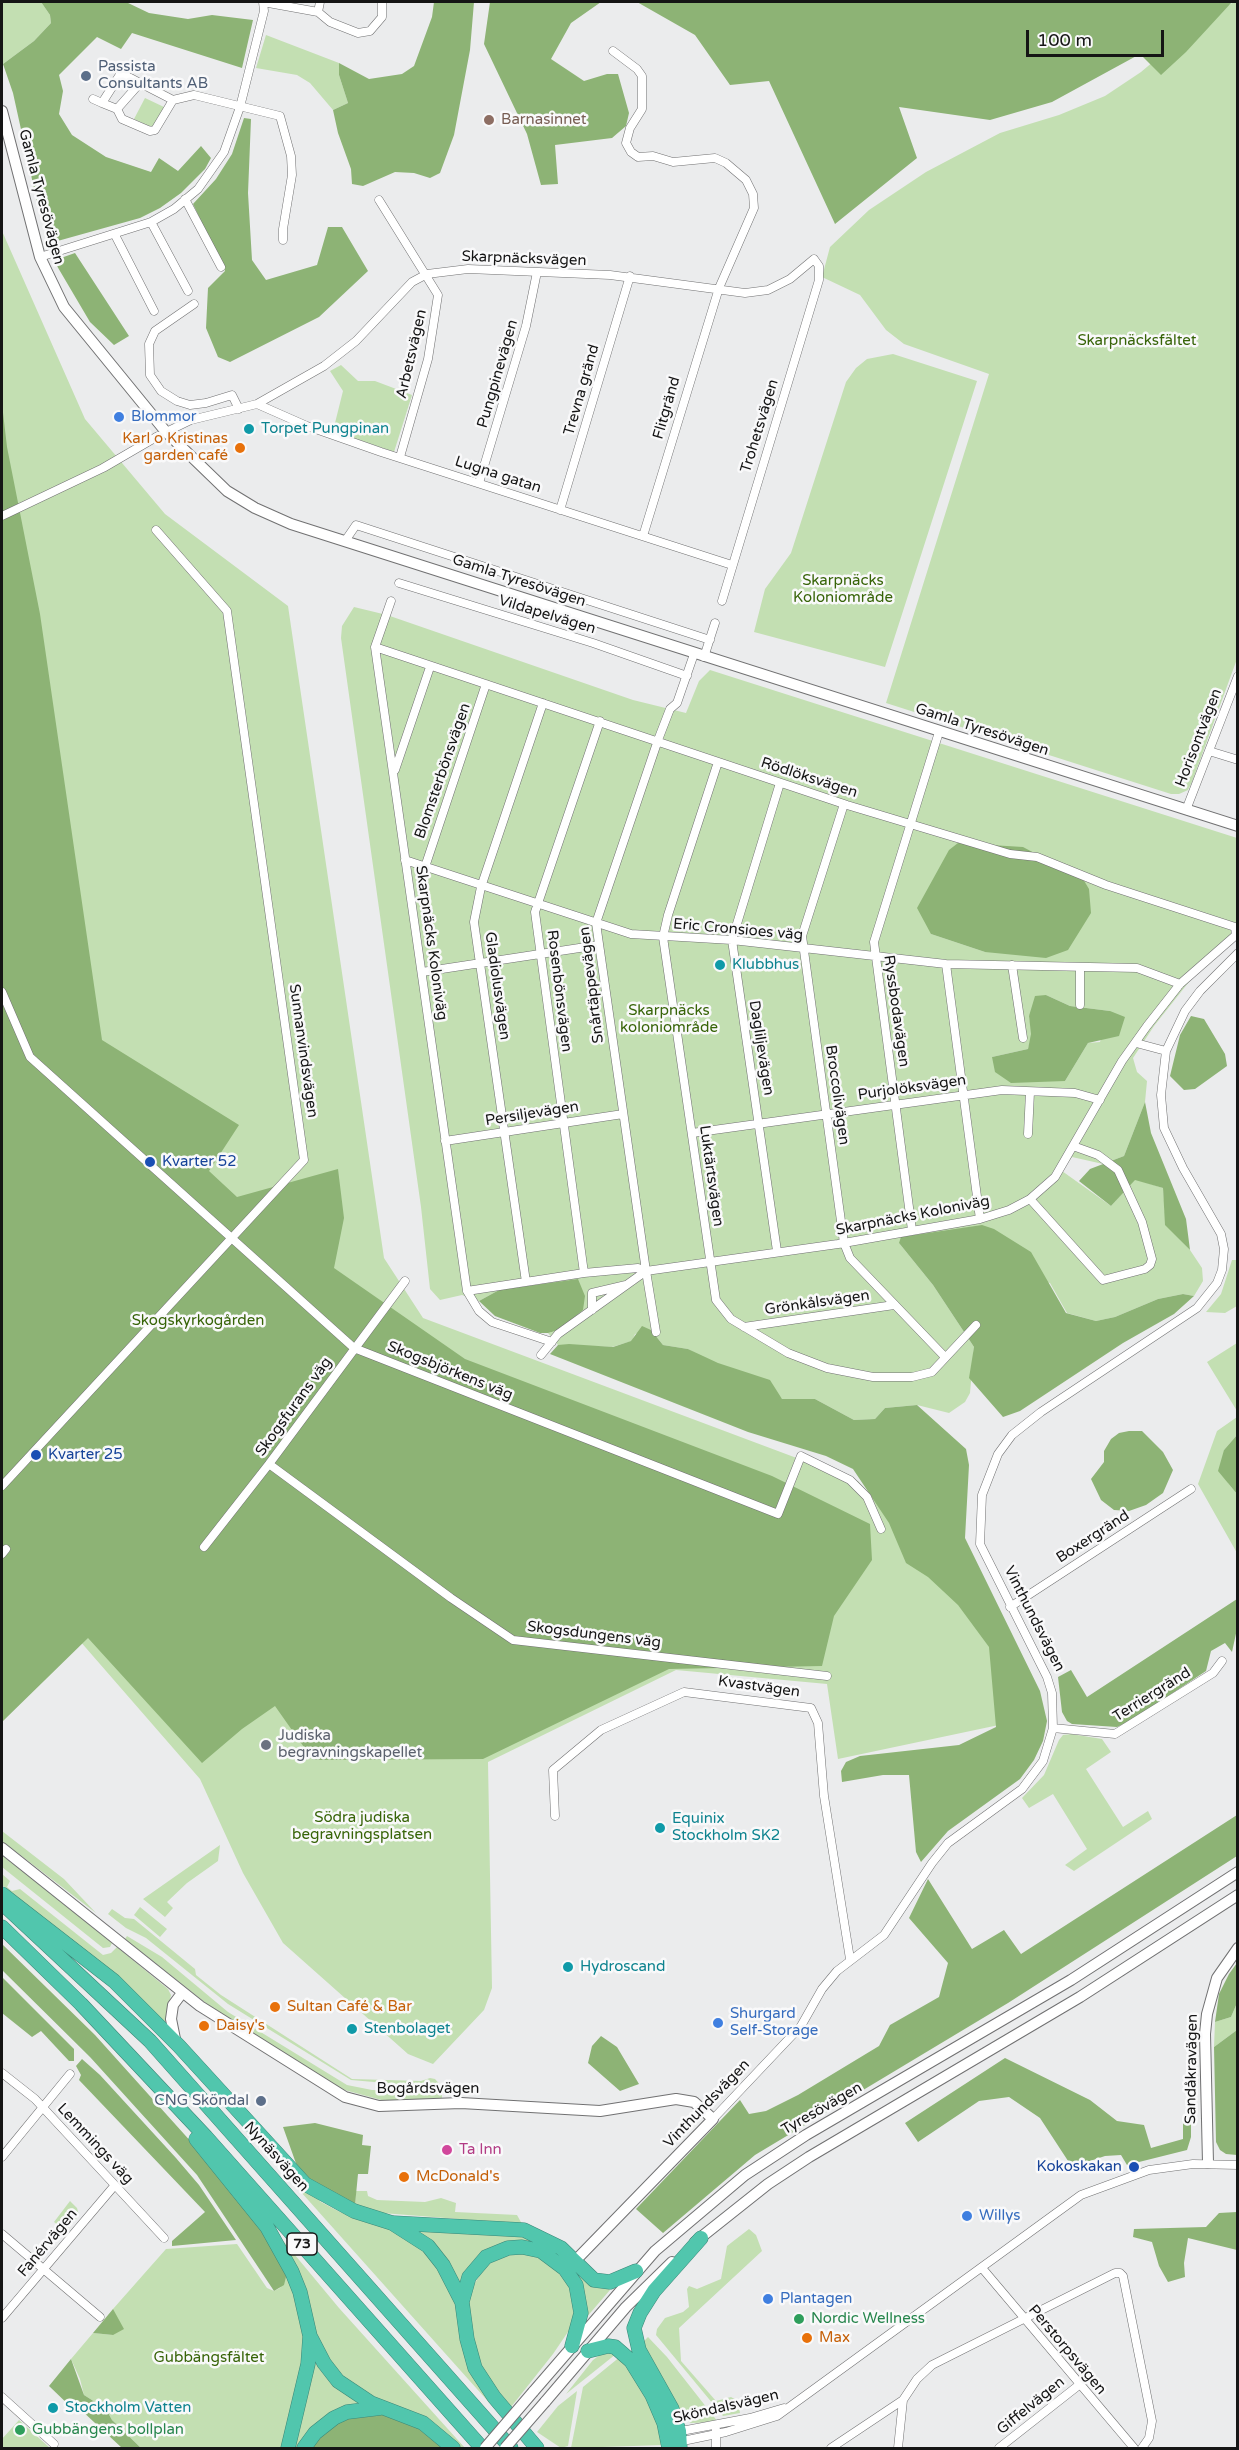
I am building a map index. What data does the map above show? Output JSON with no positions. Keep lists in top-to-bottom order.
{
  "streets": {
    "highway": ["Nynäsvägen", "73"],
    "street": [
      "Gamla Tyresövägen",
      "Skarpnäcksvägen",
      "Arbetsvägen",
      "Pungpinevägen",
      "Trevna gränd",
      "Flitgränd",
      "Trohetsvägen",
      "Lugna gatan",
      "Vildapelvägen",
      "Horisontvägen",
      "Blomsterbönsvägen",
      "Rödlöksvägen",
      "Eric Cronsioes väg",
      "Skarpnäcks Koloniväg",
      "Snårtäppevägen",
      "Gladiolusvägen",
      "Rosenbönsvägen",
      "Ryssbodavägen",
      "Dagliljevägen",
      "Sunnanvindsvägen",
      "Purjolöksvägen",
      "Broccolivägen",
      "Persiljevägen",
      "Luktärtsvägen",
      "Grönkålsvägen",
      "Skogsbjörkens väg",
      "Skogsfurans väg",
      "Boxergränd",
      "Vinthundsvägen",
      "Skogsdungens väg",
      "Kvastvägen",
      "Terriergränd",
      "Sandåkravägen",
      "Bogårdsvägen",
      "Tyresövägen",
      "Lemmings väg",
      "Fanérvägen",
      "Perstorpsvägen",
      "Giffelvägen",
      "Sköndalsvägen"
    ]
  },
  "crossings": [
    ["Gamla Tyresövägen", "Horisontvägen"],
    ["Gamla Tyresövägen", "Snårtäppevägen"],
    ["Gamla Tyresövägen", "Ryssbodavägen"],
    ["Skarpnäcksvägen", "Arbetsvägen"],
    ["Skarpnäcksvägen", "Pungpinevägen"],
    ["Skarpnäcksvägen", "Trevna gränd"],
    ["Skarpnäcksvägen", "Flitgränd"],
    ["Skarpnäcksvägen", "Trohetsvägen"],
    ["Arbetsvägen", "Lugna gatan"],
    ["Pungpinevägen", "Lugna gatan"],
    ["Trevna gränd", "Lugna gatan"],
    ["Flitgränd", "Lugna gatan"],
    ["Trohetsvägen", "Lugna gatan"],
    ["Vildapelvägen", "Snårtäppevägen"],
    ["Blomsterbönsvägen", "Rödlöksvägen"],
    ["Blomsterbönsvägen", "Eric Cronsioes väg"],
    ["Rödlöksvägen", "Skarpnäcks Koloniväg"],
    ["Rödlöksvägen", "Snårtäppevägen"],
    ["Rödlöksvägen", "Gladiolusvägen"],
    ["Rödlöksvägen", "Rosenbönsvägen"],
    ["Rödlöksvägen", "Ryssbodavägen"],
    ["Rödlöksvägen", "Dagliljevägen"],
    ["Rödlöksvägen", "Broccolivägen"],
    ["Rödlöksvägen", "Luktärtsvägen"],
    ["Eric Cronsioes väg", "Skarpnäcks Koloniväg"],
    ["Eric Cronsioes väg", "Snårtäppevägen"],
    ["Eric Cronsioes väg", "Gladiolusvägen"],
    ["Eric Cronsioes väg", "Rosenbönsvägen"],
    ["Eric Cronsioes väg", "Ryssbodavägen"],
    ["Eric Cronsioes väg", "Dagliljevägen"],
    ["Eric Cronsioes väg", "Broccolivägen"],
    ["Eric Cronsioes väg", "Luktärtsvägen"],
    ["Skarpnäcks Koloniväg", "Snårtäppevägen"],
    ["Skarpnäcks Koloniväg", "Gladiolusvägen"],
    ["Skarpnäcks Koloniväg", "Rosenbönsvägen"],
    ["Skarpnäcks Koloniväg", "Ryssbodavägen"],
    ["Skarpnäcks Koloniväg", "Dagliljevägen"],
    ["Skarpnäcks Koloniväg", "Purjolöksvägen"],
    ["Skarpnäcks Koloniväg", "Broccolivägen"],
    ["Skarpnäcks Koloniväg", "Persiljevägen"],
    ["Skarpnäcks Koloniväg", "Luktärtsvägen"],
    ["Snårtäppevägen", "Persiljevägen"],
    ["Gladiolusvägen", "Persiljevägen"],
    ["Rosenbönsvägen", "Persiljevägen"],
    ["Ryssbodavägen", "Purjolöksvägen"],
    ["Dagliljevägen", "Purjolöksvägen"],
    ["Sunnanvindsvägen", "Skogsbjörkens väg"],
    ["Purjolöksvägen", "Broccolivägen"],
    ["Purjolöksvägen", "Luktärtsvägen"],
    ["Broccolivägen", "Luktärtsvägen"],
    ["Broccolivägen", "Grönkålsvägen"],
    ["Luktärtsvägen", "Grönkålsvägen"],
    ["Skogsbjörkens väg", "Skogsfurans väg"],
    ["Skogsfurans väg", "Skogsdungens väg"],
    ["Boxergränd", "Vinthundsvägen"],
    ["Vinthundsvägen", "Kvastvägen"],
    ["Vinthundsvägen", "Terriergränd"],
    ["Vinthundsvägen", "Bogårdsvägen"],
    ["Sandåkravägen", "Sköndalsvägen"],
    ["Tyresövägen", "73"],
    ["Lemmings väg", "Fanérvägen"],
    ["Perstorpsvägen", "Giffelvägen"],
    ["Perstorpsvägen", "Sköndalsvägen"]
  ],
  "parks": [
    "Skarpnäcksfältet",
    "Skarpnäcks Koloniområde",
    "Skarpnäcks koloniområde",
    "Skogskyrkogården",
    "Södra judiska begravningsplatsen",
    "Gubbängsfältet"
  ],
  "places": [
    "Passista Consultants AB",
    "Barnasinnet",
    "Blommor",
    "Torpet Pungpinan",
    "Karl o Kristinas garden café",
    "Klubbhus",
    "Kvarter 52",
    "Kvarter 25",
    "Judiska begravningskapellet",
    "Equinix Stockholm SK2",
    "Hydroscand",
    "Sultan Café & Bar",
    "Shurgard Self-Storage",
    "Daisy's",
    "Stenbolaget",
    "CNG Sköndal",
    "Ta Inn",
    "Kokoskakan",
    "McDonald's",
    "Willys",
    "Plantagen",
    "Nordic Wellness",
    "Max",
    "Stockholm Vatten",
    "Gubbängens bollplan"
  ],
  "scale_bar": "100 m"
}
